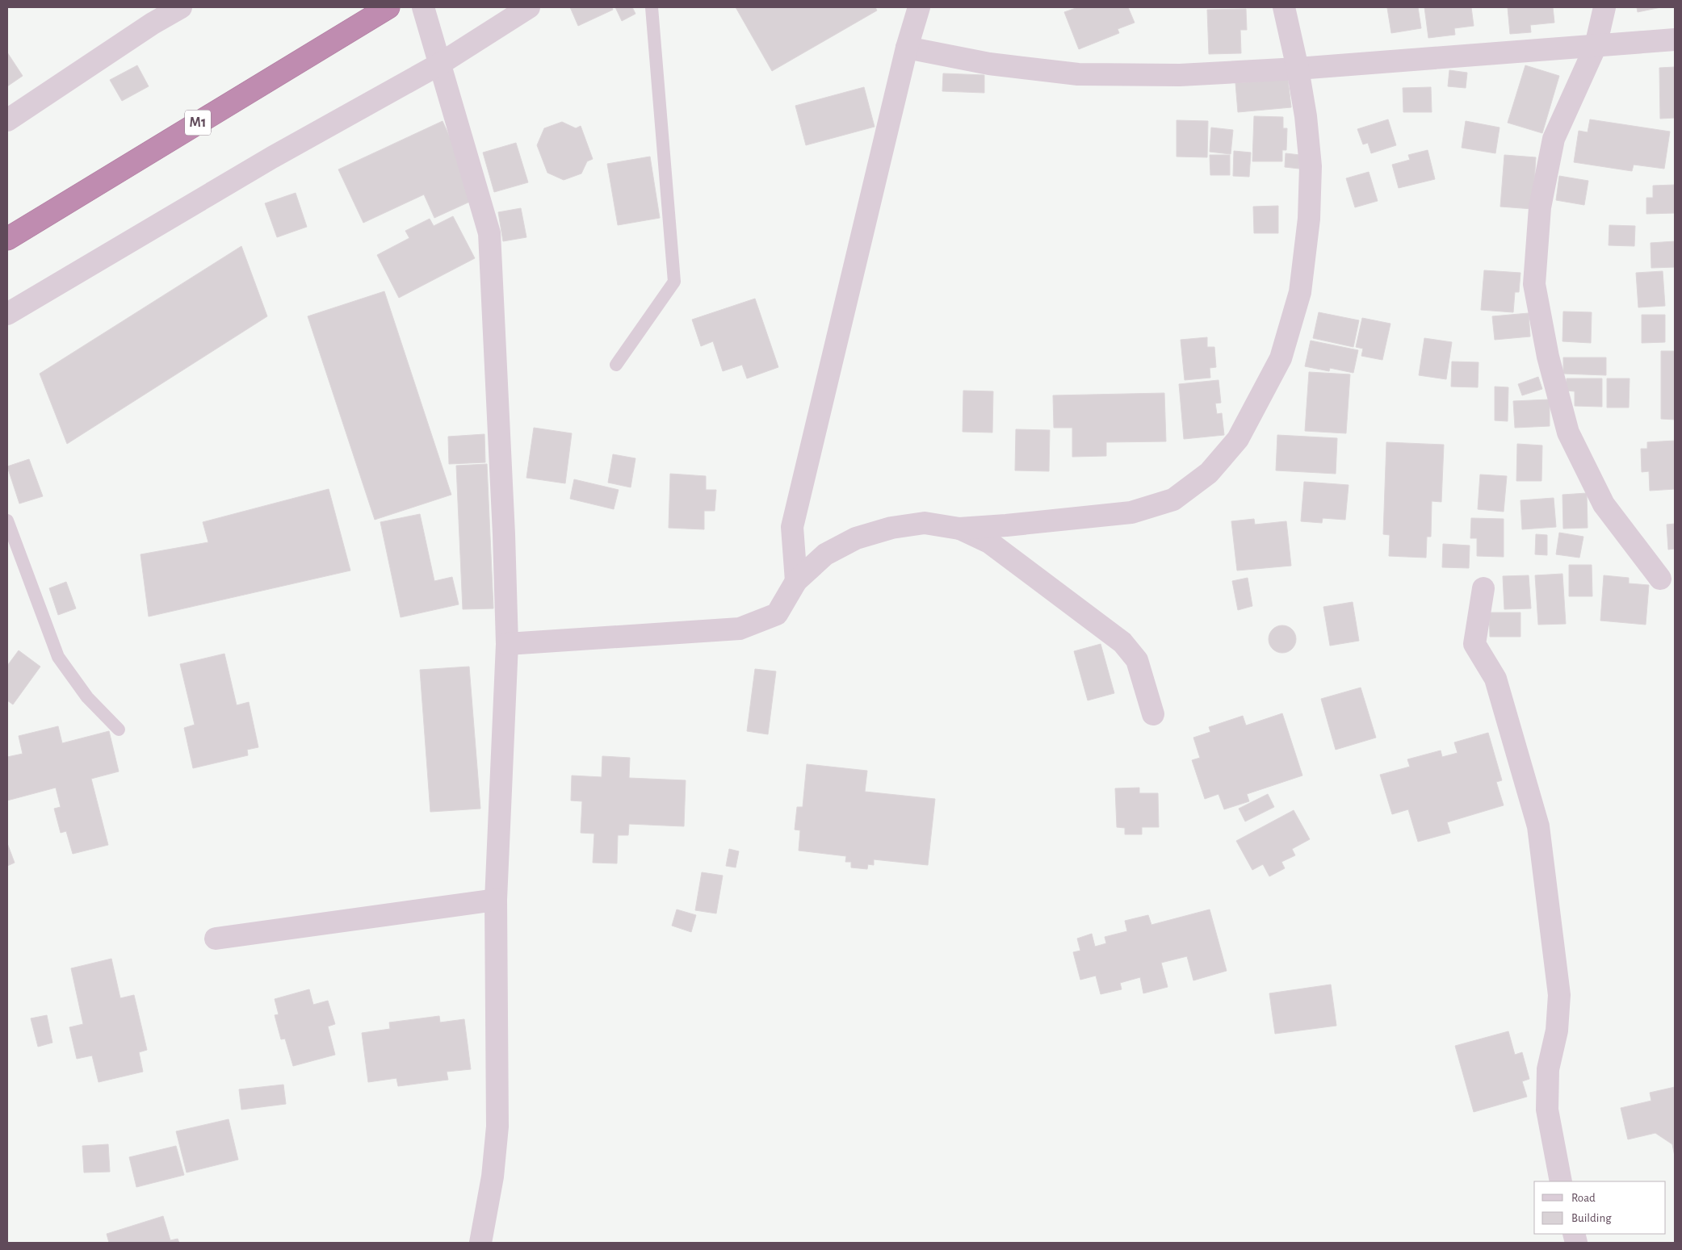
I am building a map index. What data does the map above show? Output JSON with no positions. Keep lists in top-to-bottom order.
{
  "streets": {
    "highway": ["M1"]
  },
  "legend": ["Road", "Building"]
}
